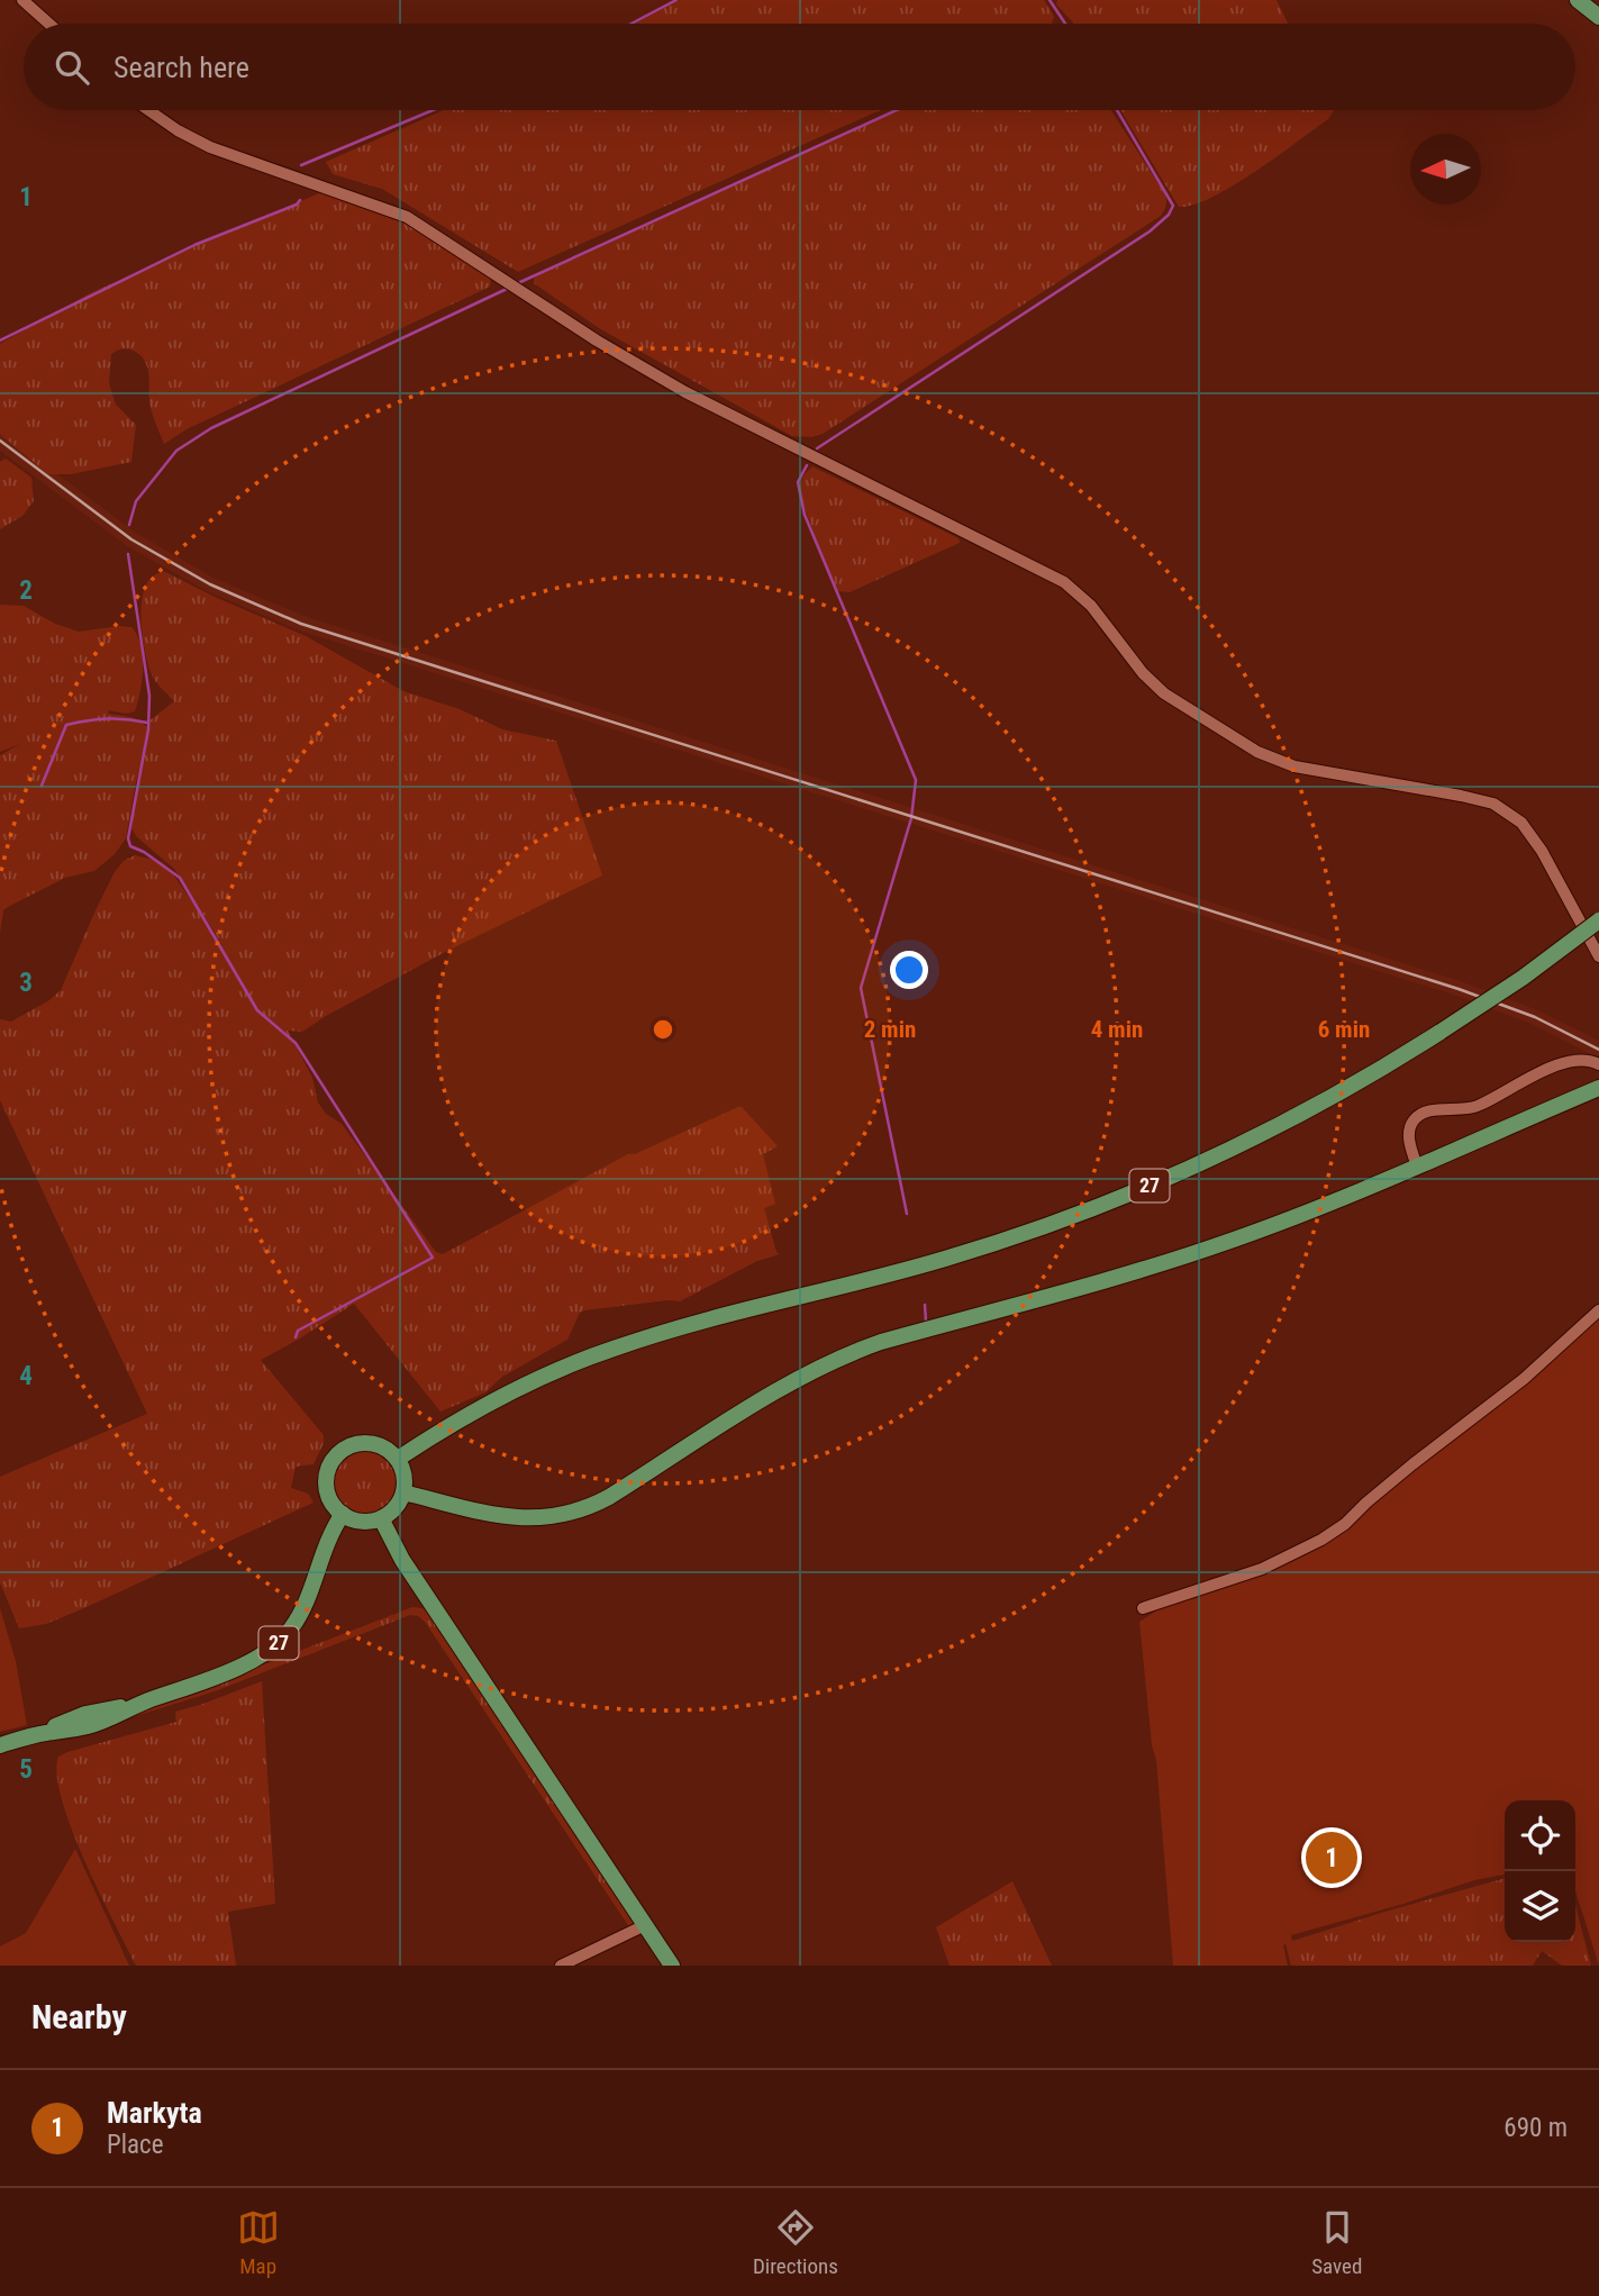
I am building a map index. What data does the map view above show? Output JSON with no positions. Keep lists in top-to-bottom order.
{
  "streets": {
    "main road": ["27"]
  },
  "north": "left",
  "page": {
    "search": "Search here",
    "pins": "1",
    "heading": "Nearby",
    "list": [
      {
        "mark": "1",
        "name": "Markyta",
        "note": "Place",
        "value": "690 m"
      }
    ],
    "nav": ["Map", "Directions", "Saved"]
  },
  "grid": {
    "rows": [
      "1",
      "2",
      "3",
      "4",
      "5"
    ]
  },
  "rings": ["2 min", "4 min", "6 min"]
}
